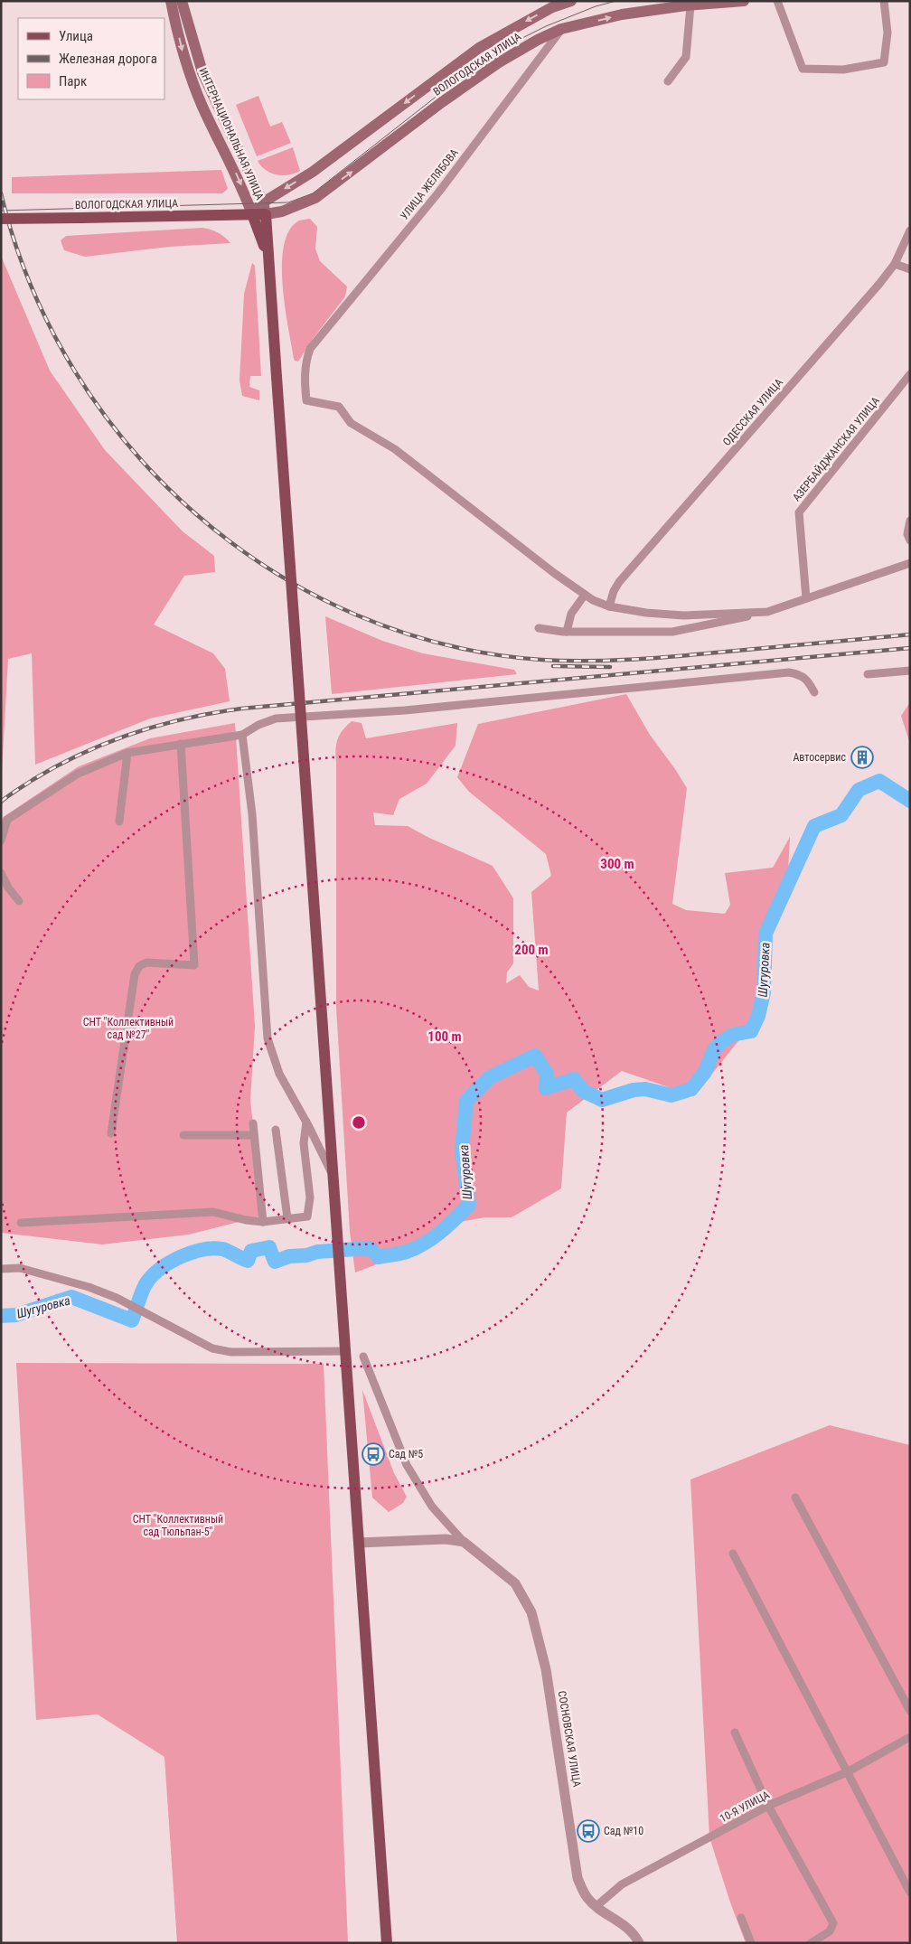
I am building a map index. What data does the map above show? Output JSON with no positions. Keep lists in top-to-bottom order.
{
  "streets": {
    "main road": ["ВОЛОГОДСКАЯ УЛИЦА", "ИНТЕРНАЦИОНАЛЬНАЯ УЛИЦА"],
    "street": [
      "УЛИЦА ЖЕЛЯБОВА",
      "ОДЕССКАЯ УЛИЦА",
      "АЗЕРБАЙДЖАНСКАЯ УЛИЦА",
      "СОСНОВСКАЯ УЛИЦА",
      "10-Я УЛИЦА"
    ]
  },
  "crossings": [
    ["ВОЛОГОДСКАЯ УЛИЦА", "ИНТЕРНАЦИОНАЛЬНАЯ УЛИЦА"],
    ["ВОЛОГОДСКАЯ УЛИЦА", "УЛИЦА ЖЕЛЯБОВА"],
    ["СОСНОВСКАЯ УЛИЦА", "10-Я УЛИЦА"]
  ],
  "water": ["Шугуровка"],
  "parks": ["СНТ \"Коллективный сад №27\"", "СНТ \"Коллективный сад Тюльпан-5\""],
  "places": {
    "building": ["Автосервис"],
    "bus stop": ["Сад №5", "Сад №10"]
  },
  "legend": ["Улица", "Железная дорога", "Парк"],
  "rings": ["300 m", "200 m", "100 m"]
}
